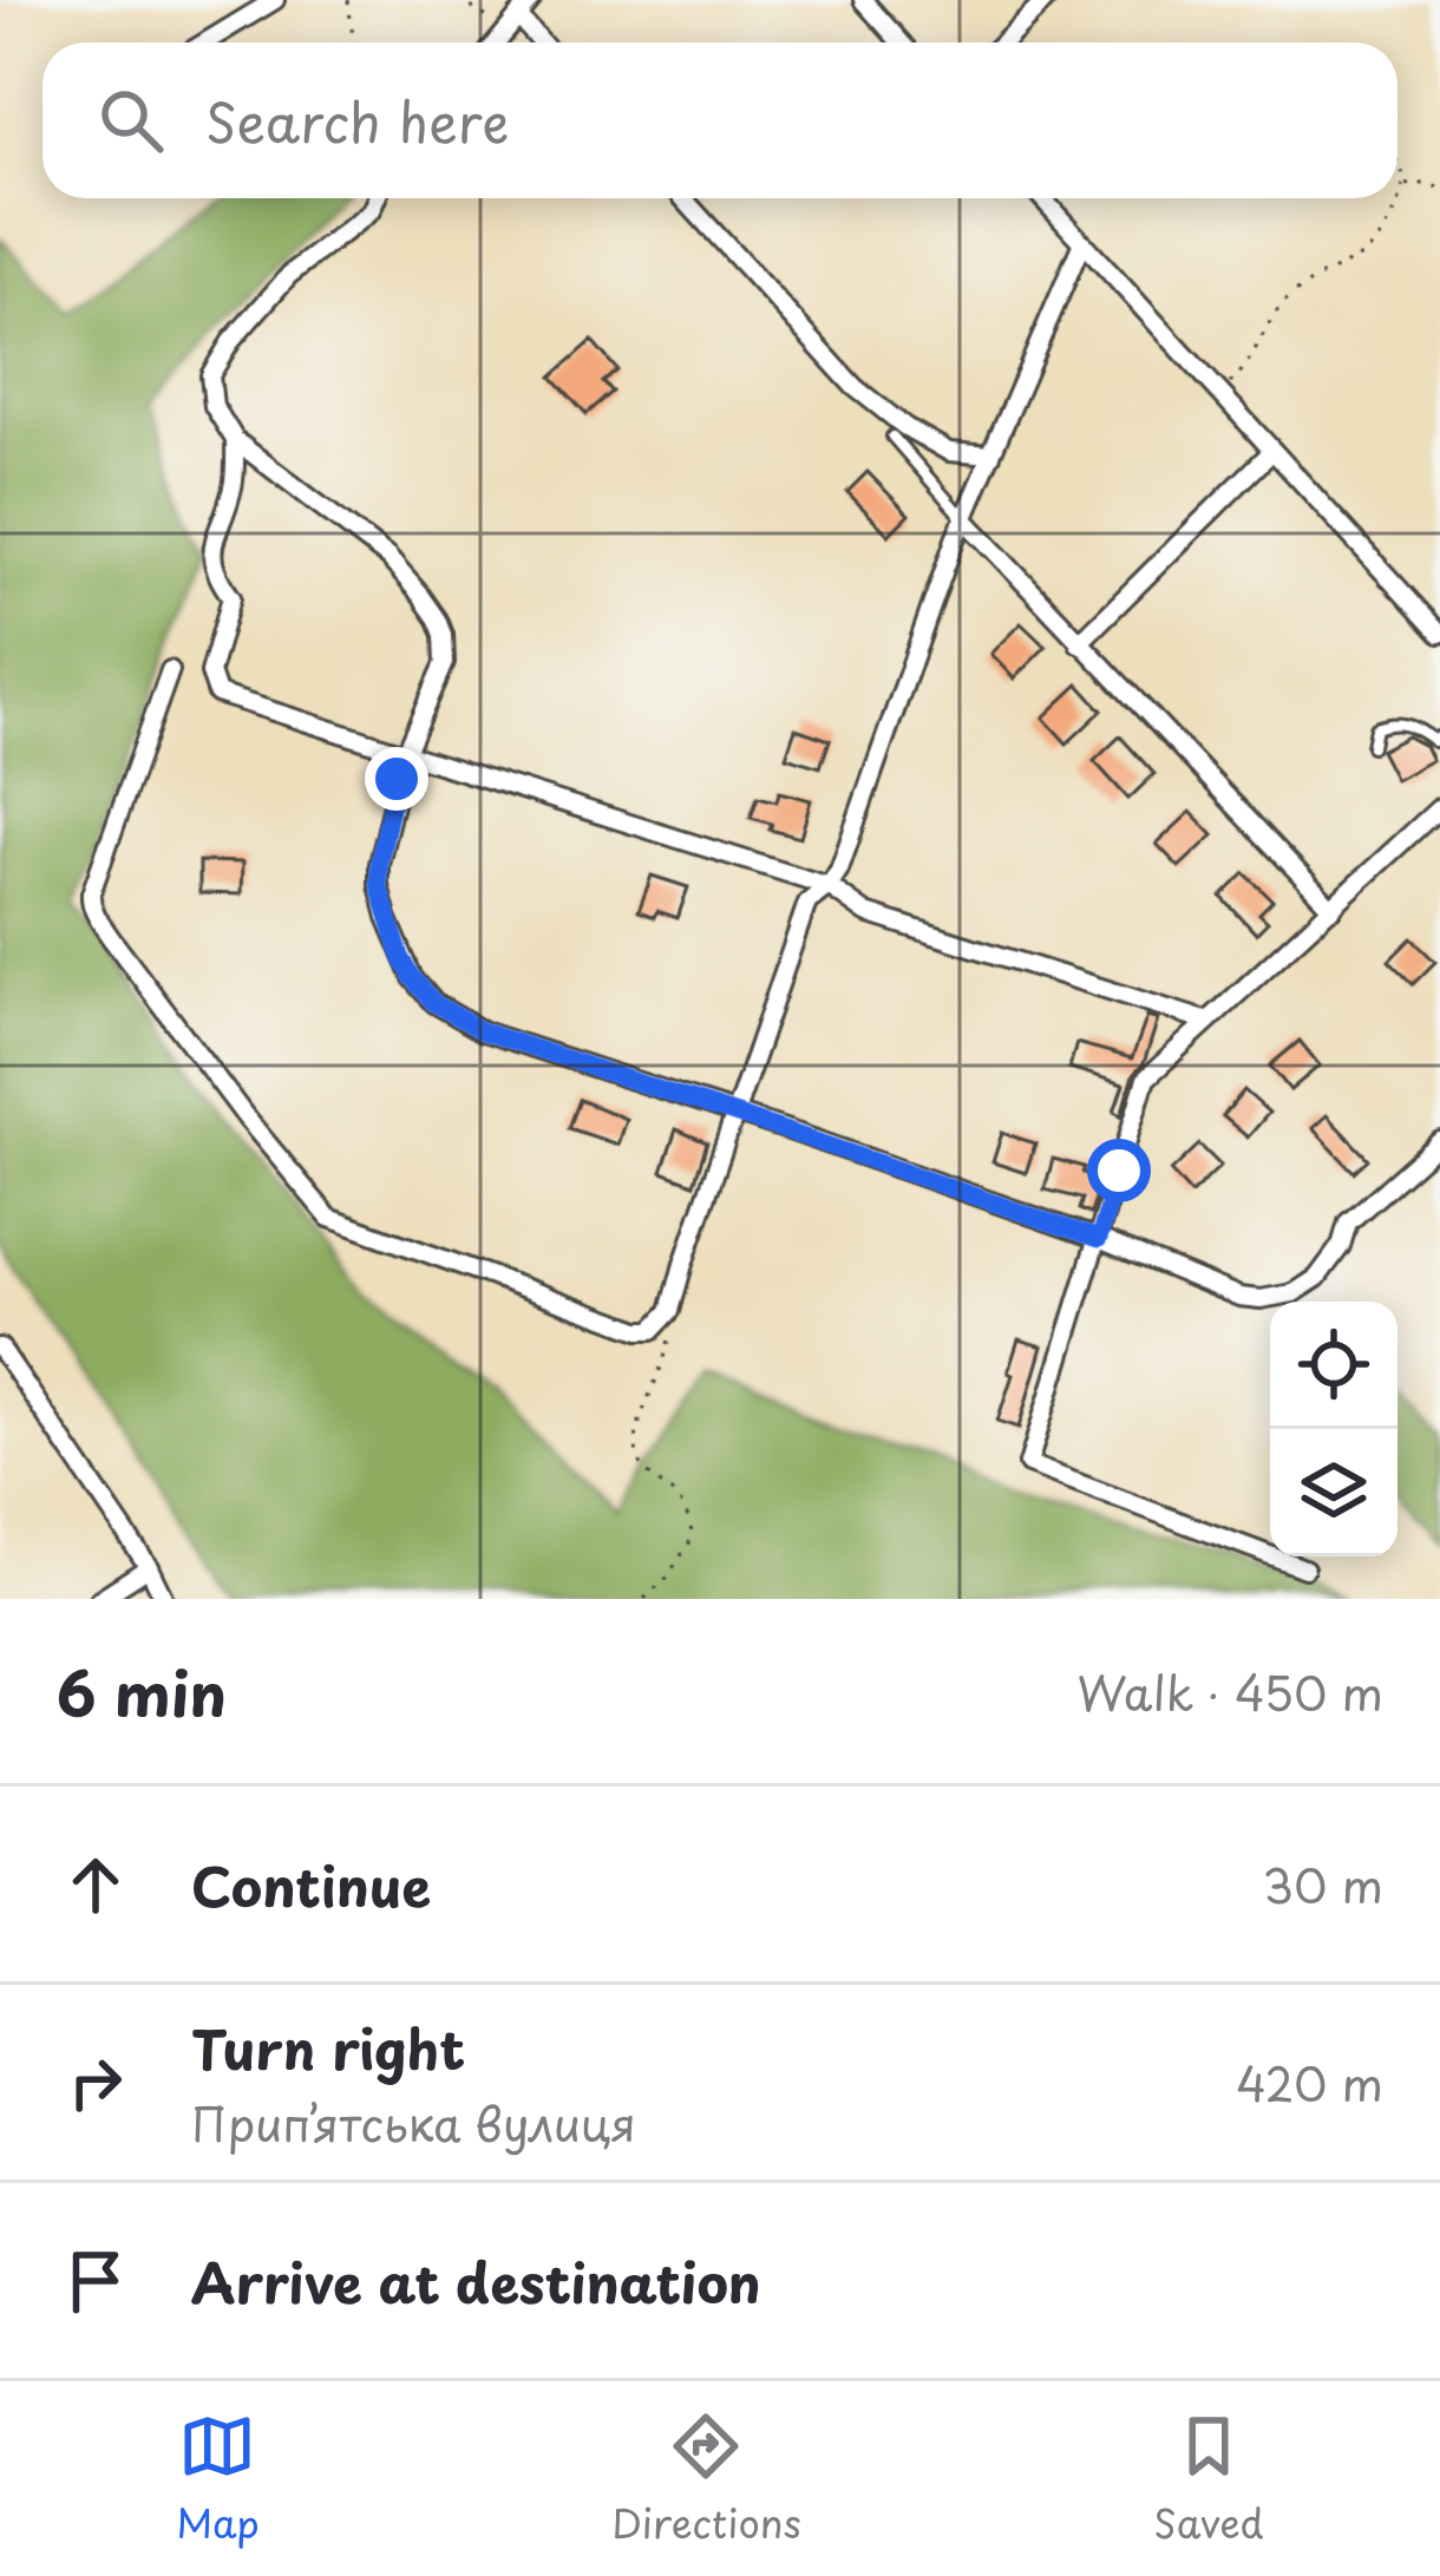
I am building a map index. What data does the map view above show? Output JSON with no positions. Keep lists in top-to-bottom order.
{
  "page": {
    "search": "Search here",
    "heading": ["6 min", "Walk · 450 m"],
    "list": [
      ["Continue", "30 m"],
      ["Turn right", "Прип’ятська вулиця", "420 m"],
      "Arrive at destination"
    ],
    "nav": ["Map", "Directions", "Saved"]
  }
}
